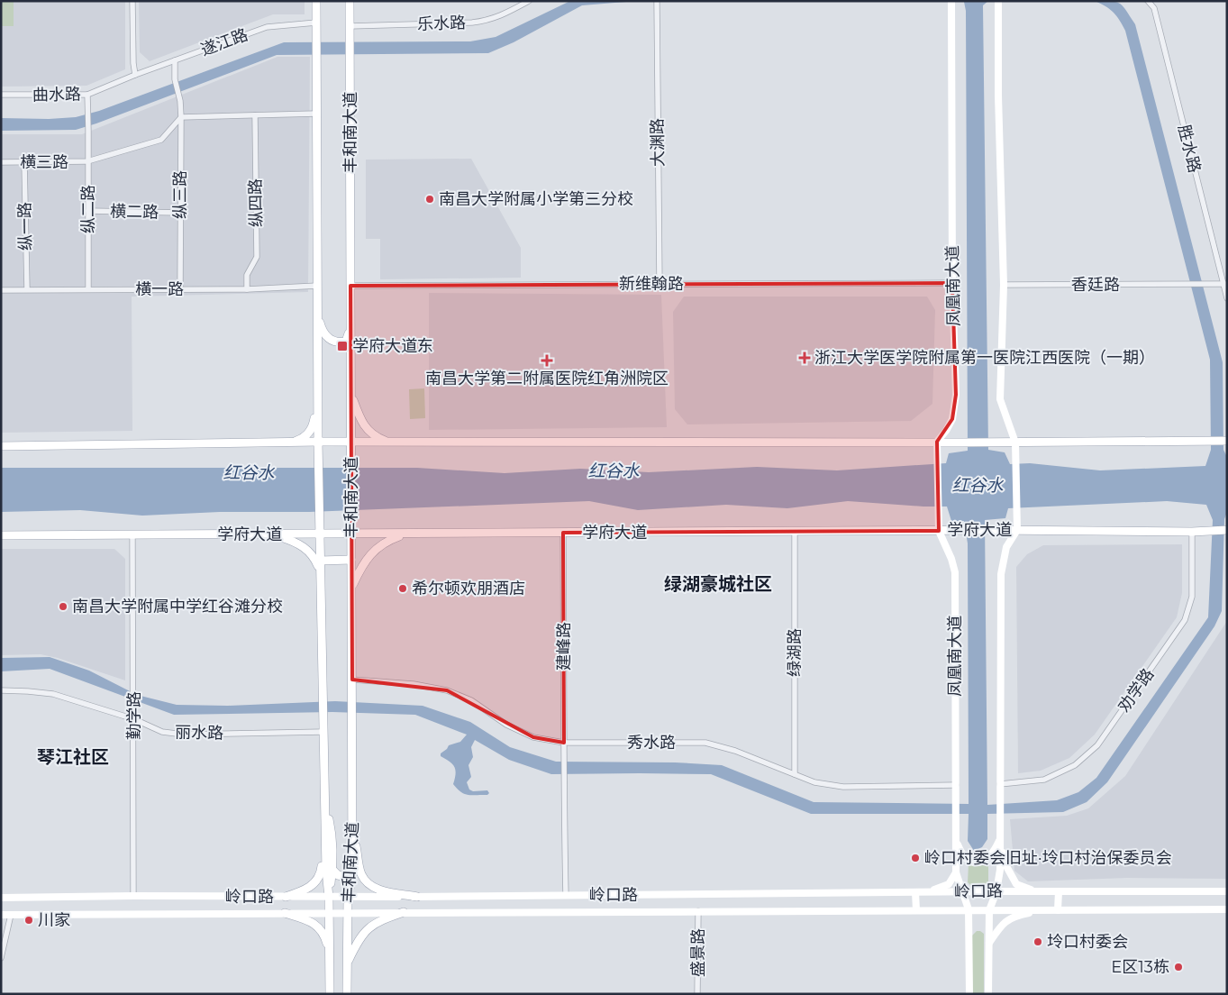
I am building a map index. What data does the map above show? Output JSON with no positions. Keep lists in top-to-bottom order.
{
  "streets": {
    "main road": ["丰和南大道", "学府大道"],
    "street": [
      "乐水路",
      "遂江路",
      "曲水路",
      "大渊路",
      "胜水路",
      "横三路",
      "纵三路",
      "纵四路",
      "纵二路",
      "横二路",
      "纵一路",
      "新维翰路",
      "香廷路",
      "凤凰南大道",
      "横一路",
      "建峰路",
      "绿湖路",
      "劝学路",
      "勤学路",
      "丽水路",
      "秀水路",
      "岭口路",
      "盛景路"
    ]
  },
  "crossings": [
    ["乐水路", "丰和南大道"],
    ["遂江路", "曲水路"],
    ["遂江路", "丰和南大道"],
    ["遂江路", "纵三路"],
    ["曲水路", "纵二路"],
    ["丰和南大道", "新维翰路"],
    ["丰和南大道", "横一路"],
    ["丰和南大道", "学府大道"],
    ["丰和南大道", "丽水路"],
    ["丰和南大道", "秀水路"],
    ["丰和南大道", "岭口路"],
    ["大渊路", "新维翰路"],
    ["胜水路", "香廷路"],
    ["横三路", "纵三路"],
    ["横三路", "纵二路"],
    ["横三路", "纵一路"],
    ["纵三路", "横二路"],
    ["纵三路", "横一路"],
    ["纵四路", "横一路"],
    ["纵二路", "横二路"],
    ["纵二路", "横一路"],
    ["纵一路", "横一路"],
    ["新维翰路", "凤凰南大道"],
    ["凤凰南大道", "学府大道"],
    ["凤凰南大道", "秀水路"],
    ["学府大道", "建峰路"],
    ["学府大道", "绿湖路"],
    ["学府大道", "劝学路"],
    ["学府大道", "勤学路"],
    ["建峰路", "秀水路"],
    ["建峰路", "岭口路"],
    ["绿湖路", "秀水路"],
    ["勤学路", "丽水路"],
    ["勤学路", "岭口路"],
    ["岭口路", "盛景路"]
  ],
  "districts": ["绿湖豪城社区", "琴江社区"],
  "water": ["红谷水"],
  "places": {
    "other": [
      "南昌大学附属小学第三分校",
      "希尔顿欢朋酒店",
      "南昌大学附属中学红谷滩分校",
      "岭口村委会旧址·坽口村治保委员会",
      "川家",
      "坽口村委会",
      "E区13栋"
    ],
    "transit": ["学府大道东"],
    "health": ["浙江大学医学院附属第一医院江西医院（一期）", "南昌大学第二附属医院红角洲院区"]
  }
}
